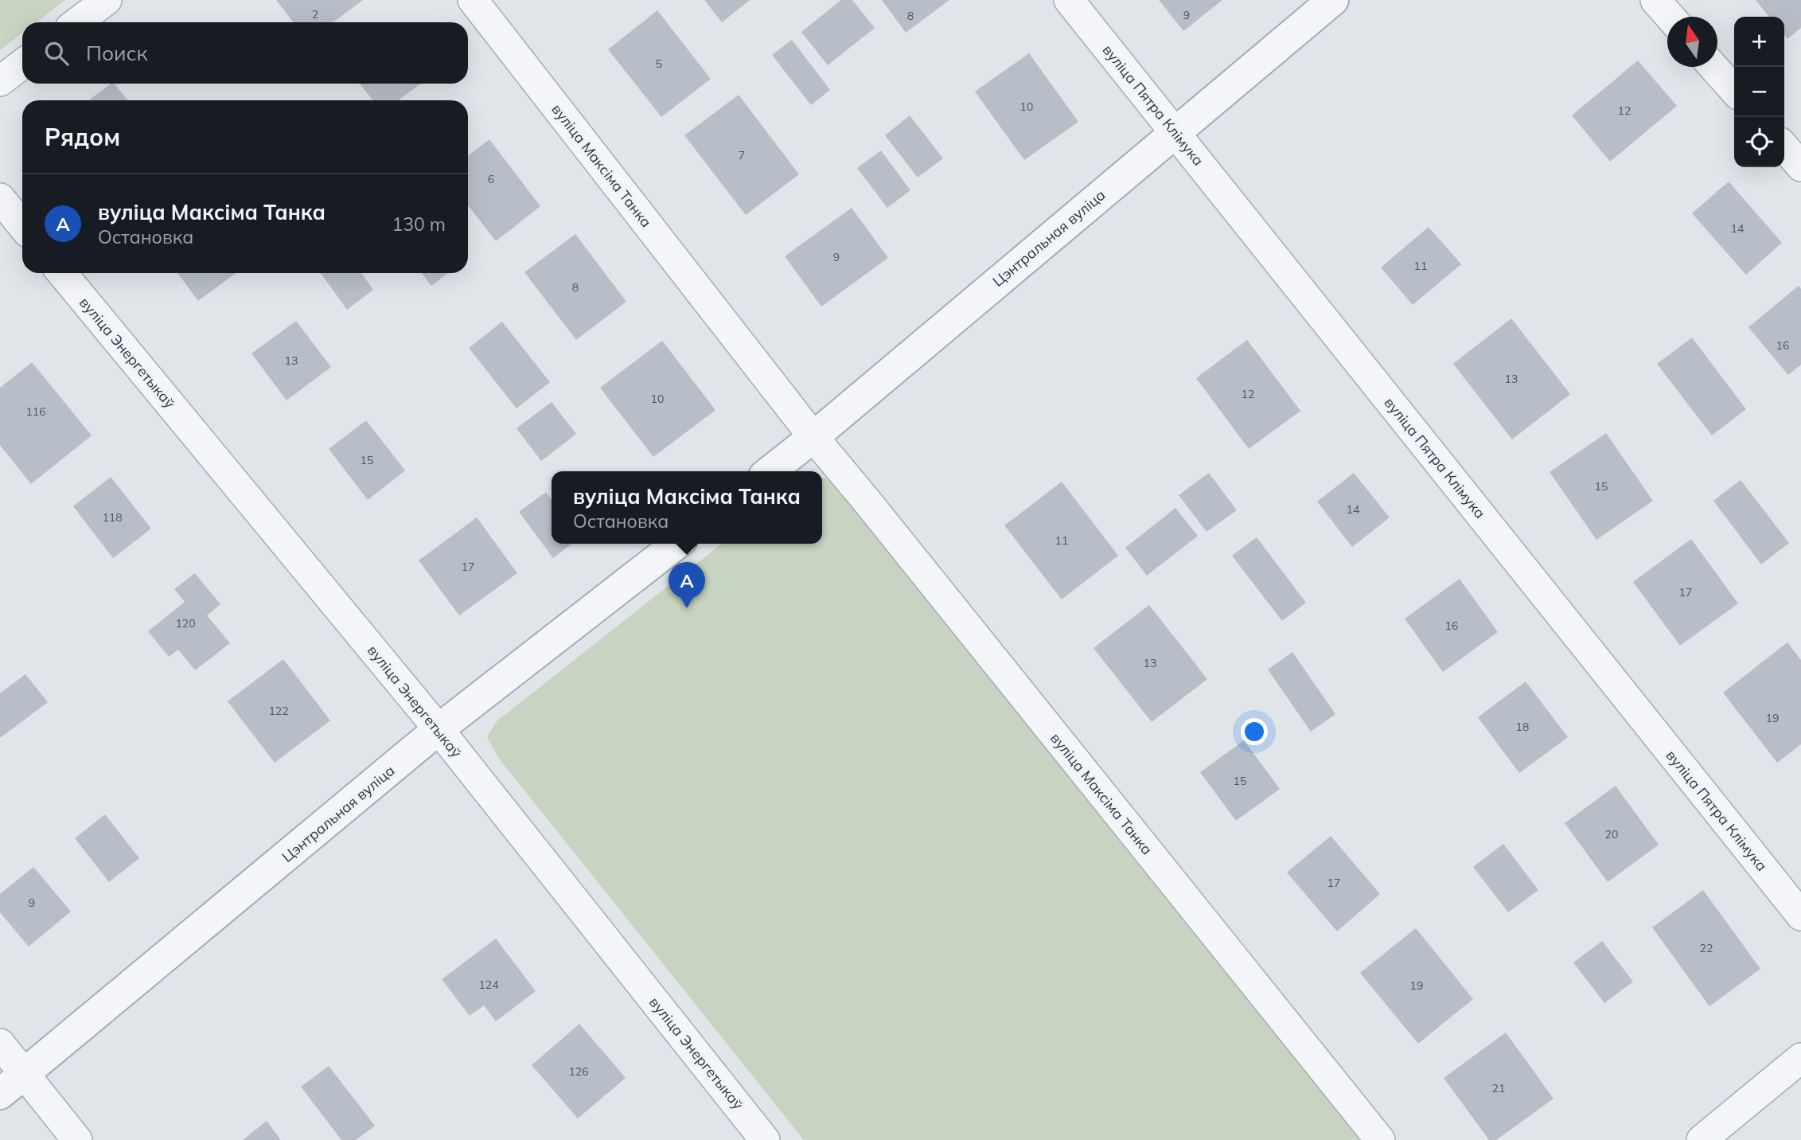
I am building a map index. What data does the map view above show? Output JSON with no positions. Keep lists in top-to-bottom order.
{
  "streets": {
    "street": [
      "вуліца Пятра Клімука",
      "вуліца Максіма Танка",
      "Цэнтральная вуліца",
      "вуліца Энергетыкаў"
    ]
  },
  "crossings": [
    ["вуліца Пятра Клімука", "Цэнтральная вуліца"],
    ["вуліца Максіма Танка", "Цэнтральная вуліца"],
    ["Цэнтральная вуліца", "вуліца Энергетыкаў"]
  ],
  "house_numbers": [
    "2",
    "9",
    "8",
    "5",
    "10",
    "12",
    "7",
    "6",
    "14",
    "9",
    "11",
    "8",
    "16",
    "13",
    "13",
    "12",
    "10",
    "116",
    "15",
    "15",
    "14",
    "118",
    "11",
    "17",
    "17",
    "120",
    "16",
    "13",
    "122",
    "19",
    "18",
    "15",
    "20",
    "17",
    "9",
    "22",
    "124",
    "19",
    "126",
    "21"
  ],
  "north": "top",
  "page": {
    "map_buttons": ["+", "−"],
    "search": "Поиск",
    "heading": "Рядом",
    "list": [
      {
        "mark": "A",
        "name": "вуліца Максіма Танка",
        "note": "Остановка",
        "value": "130 m"
      }
    ],
    "popup": ["вуліца Максіма Танка", "Остановка"],
    "pins": "A"
  }
}
